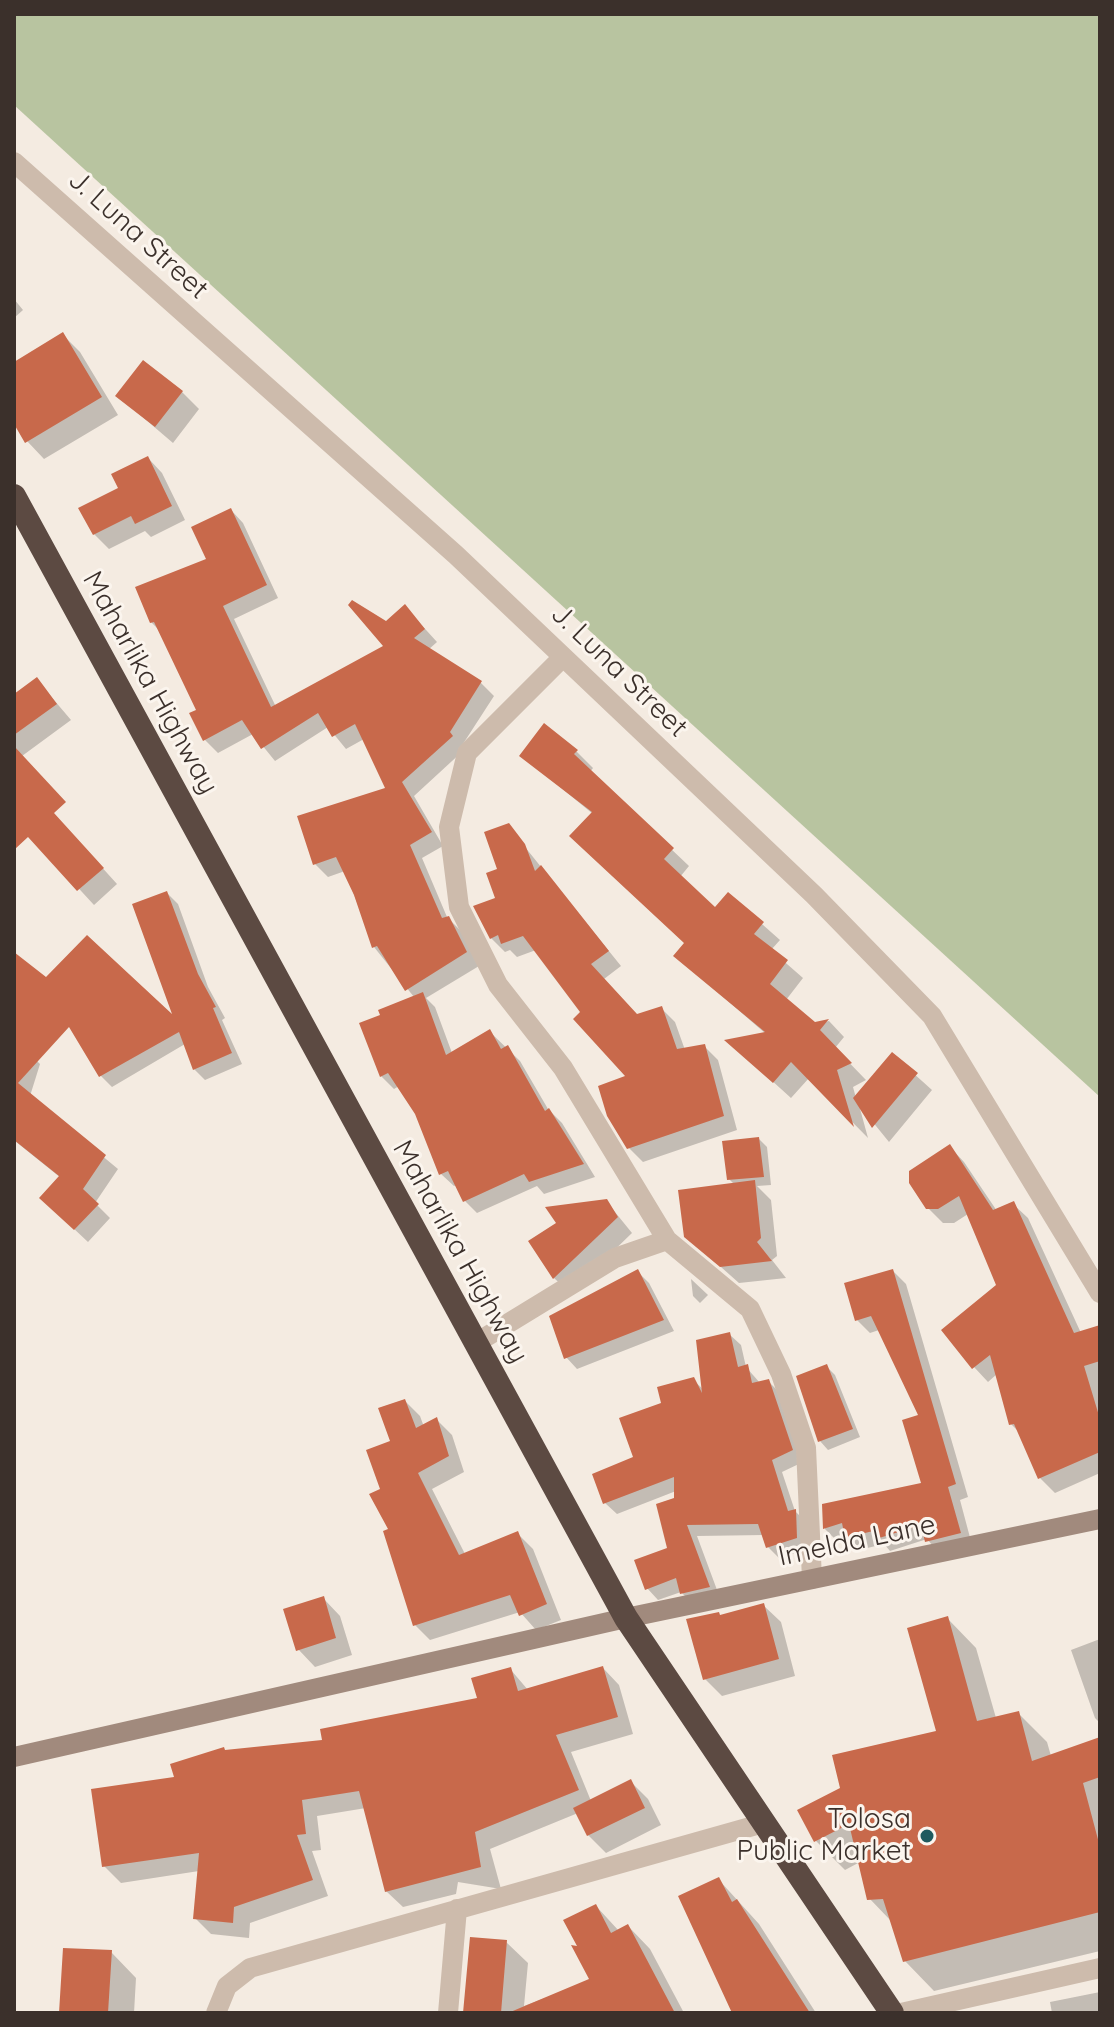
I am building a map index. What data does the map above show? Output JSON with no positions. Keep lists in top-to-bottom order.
{
  "streets": {
    "highway": ["Maharlika Highway"],
    "street": ["J. Luna Street", "Imelda Lane"]
  },
  "crossings": [
    ["Maharlika Highway", "Imelda Lane"]
  ],
  "places": ["Tolosa Public Market"]
}
